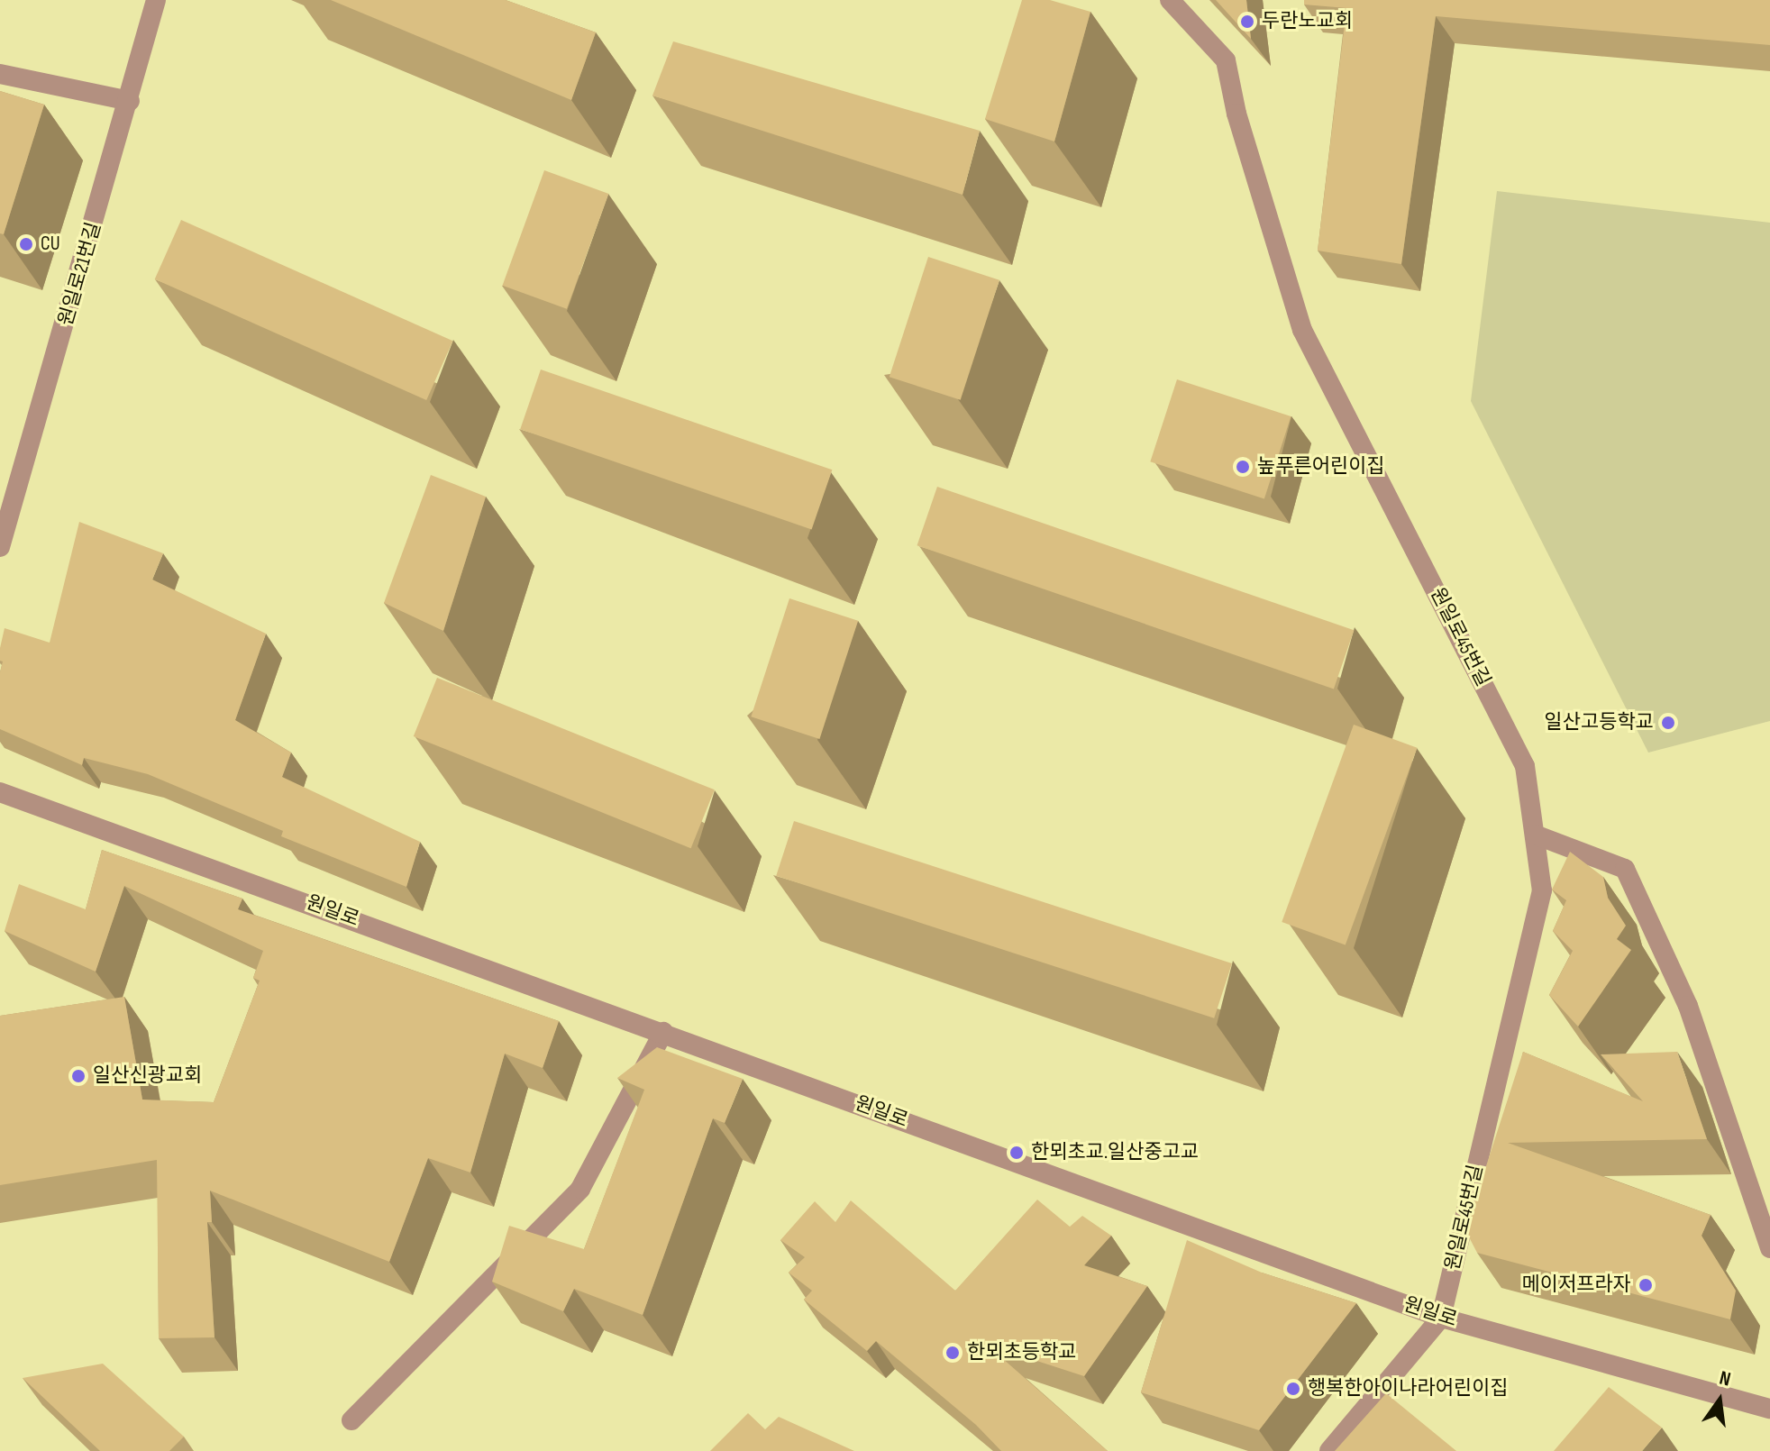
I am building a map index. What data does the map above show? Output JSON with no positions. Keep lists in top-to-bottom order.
{
  "streets": {
    "street": ["원일로21번길", "원일로45번길", "원일로"]
  },
  "crossings": [
    ["원일로45번길", "원일로"]
  ],
  "places": [
    "두란노교회",
    "CU",
    "높푸른어린이집",
    "일산고등학교",
    "일산신광교회",
    "한뫼초교.일산중고교",
    "메이저프라자",
    "한뫼초등학교",
    "행복한아이나라어린이집"
  ],
  "north": "top"
}
